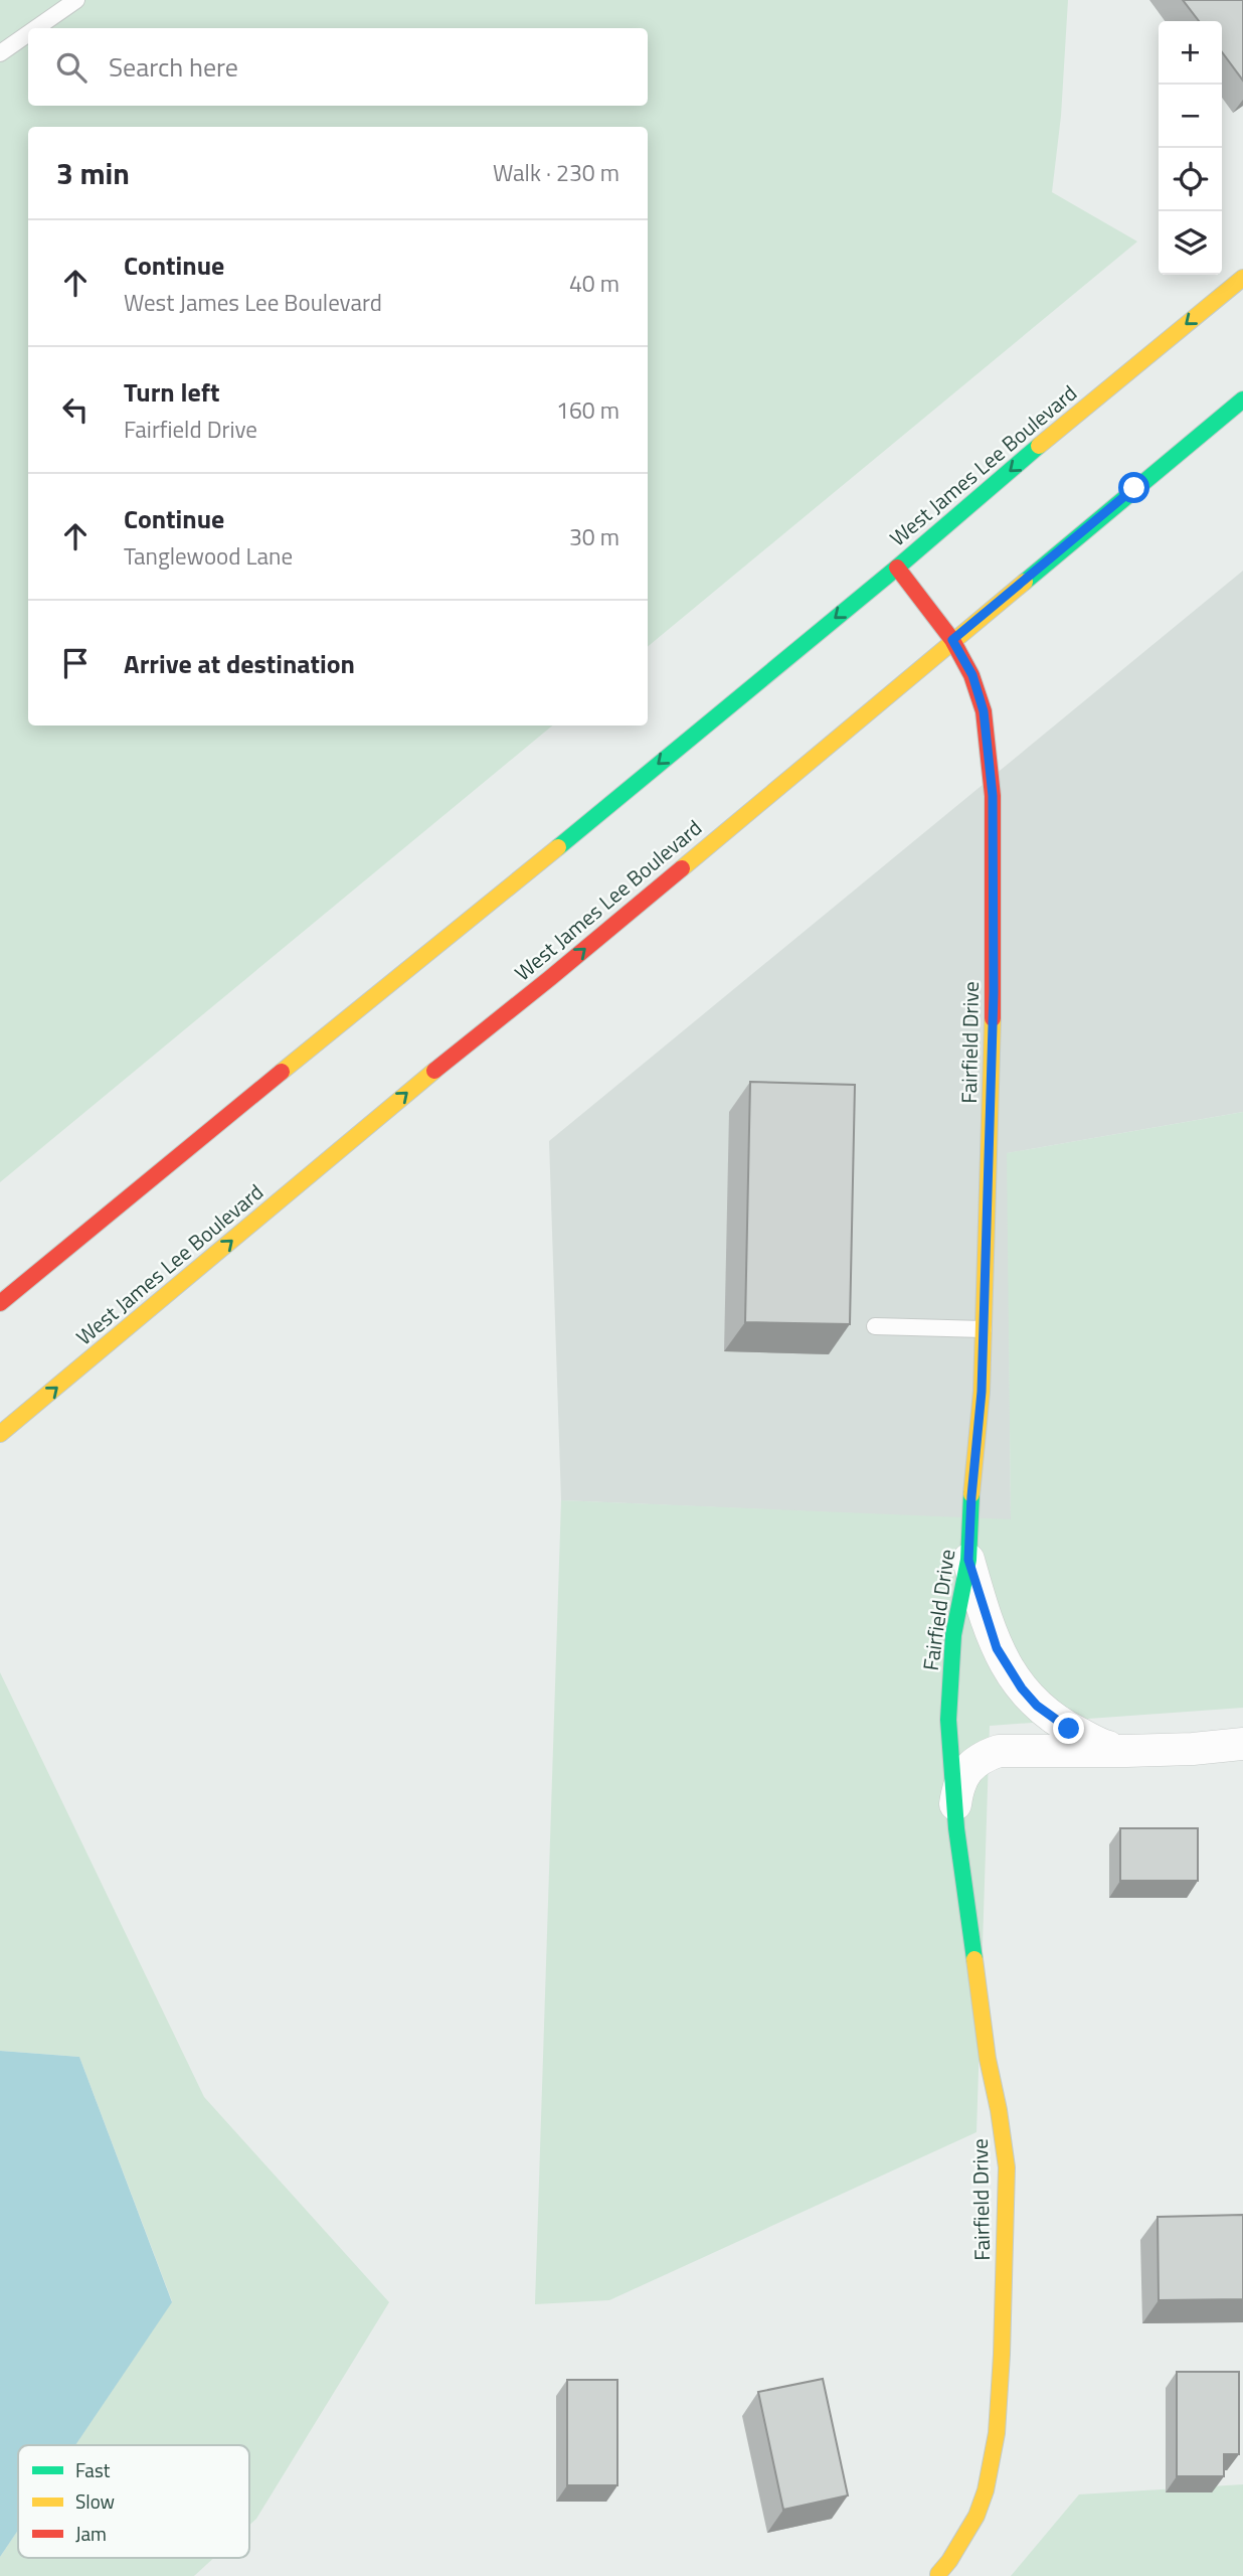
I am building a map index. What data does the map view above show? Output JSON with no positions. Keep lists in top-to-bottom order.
{
  "streets": {
    "main road": ["West James Lee Boulevard", "Fairfield Drive"]
  },
  "crossings": [
    ["West James Lee Boulevard", "Fairfield Drive"]
  ],
  "legend": ["Fast", "Slow", "Jam"],
  "page": {
    "map_buttons": ["+", "−"],
    "search": "Search here",
    "heading": ["3 min", "Walk · 230 m"],
    "list": [
      ["Continue", "West James Lee Boulevard", "40 m"],
      ["Turn left", "Fairfield Drive", "160 m"],
      ["Continue", "Tanglewood Lane", "30 m"],
      "Arrive at destination"
    ]
  }
}
